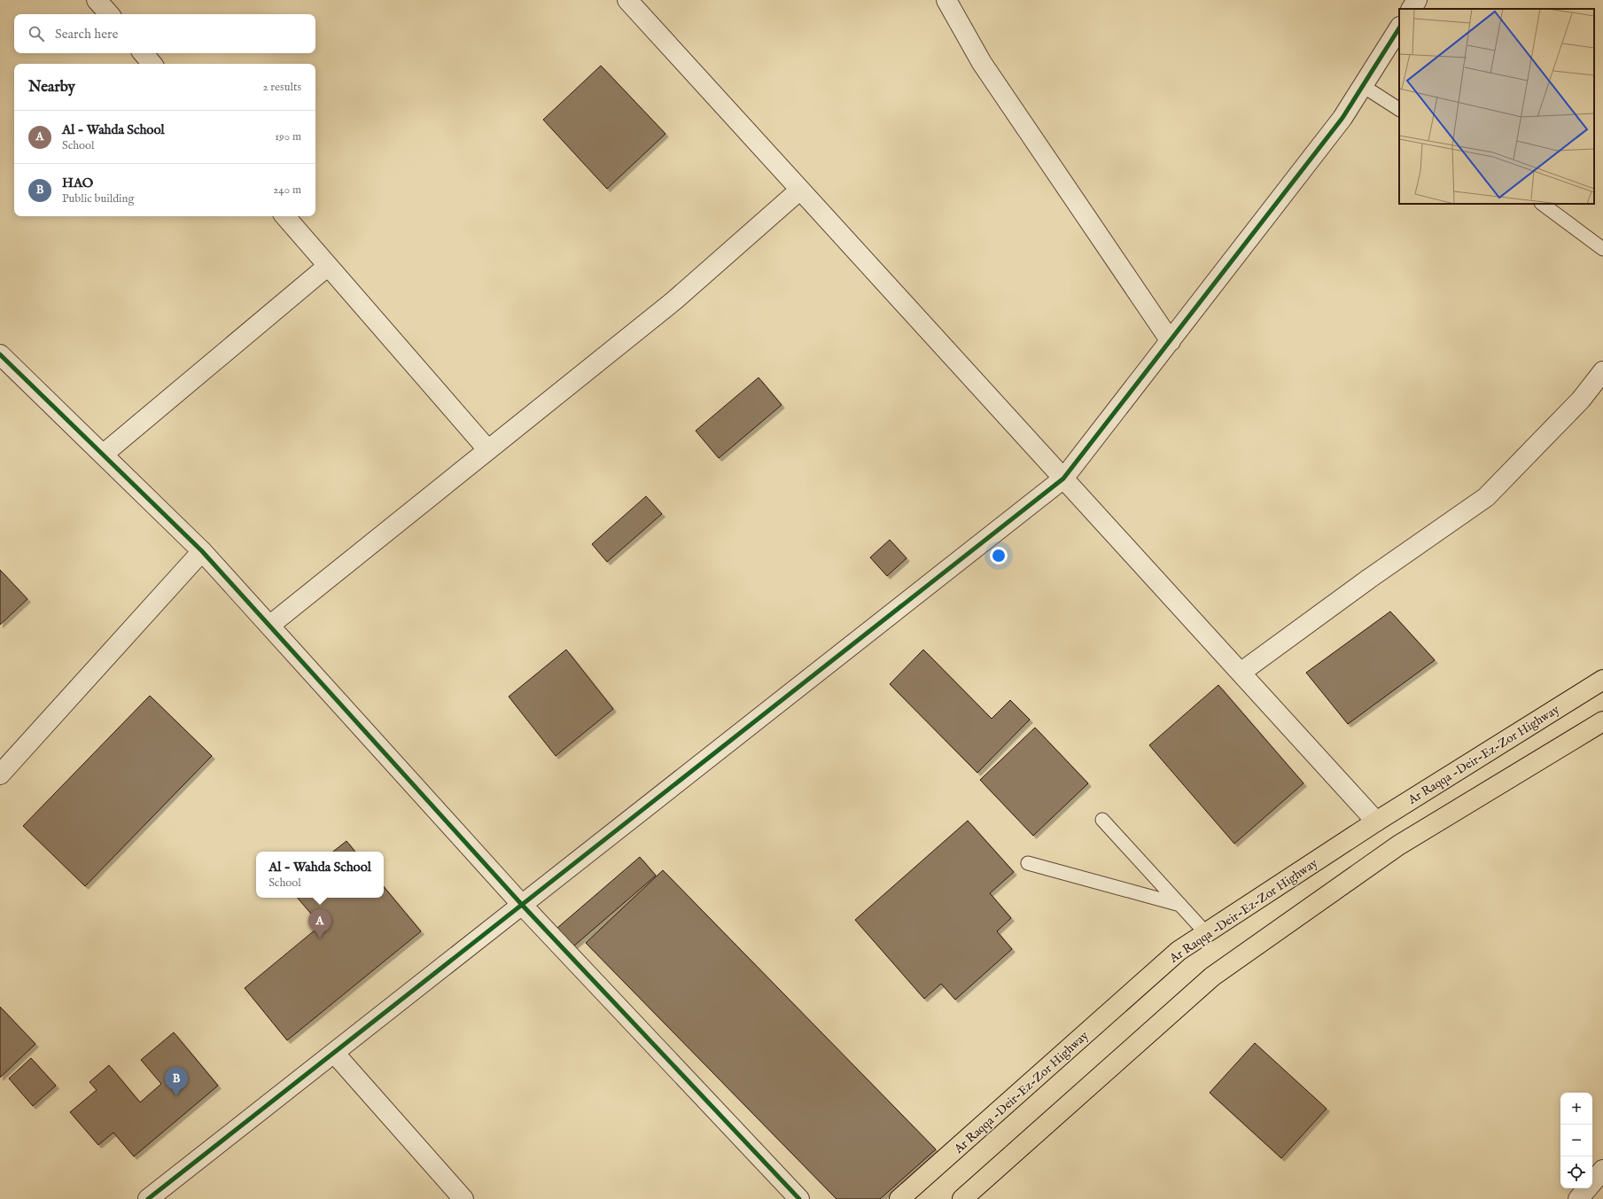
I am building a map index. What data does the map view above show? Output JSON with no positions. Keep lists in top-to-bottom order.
{
  "streets": {
    "main road": ["Ar Raqqa -Deir-Ez-Zor Highway"]
  },
  "page": {
    "search": "Search here",
    "heading": ["Nearby", "2 results"],
    "list": [
      {
        "mark": "A",
        "name": "Al - Wahda School",
        "note": "School",
        "value": "190 m"
      },
      {
        "mark": "B",
        "name": "HAO",
        "note": "Public building",
        "value": "240 m"
      }
    ],
    "popup": ["Al - Wahda School", "School"],
    "pins": ["A", "B"],
    "map_buttons": ["+", "−"]
  }
}
